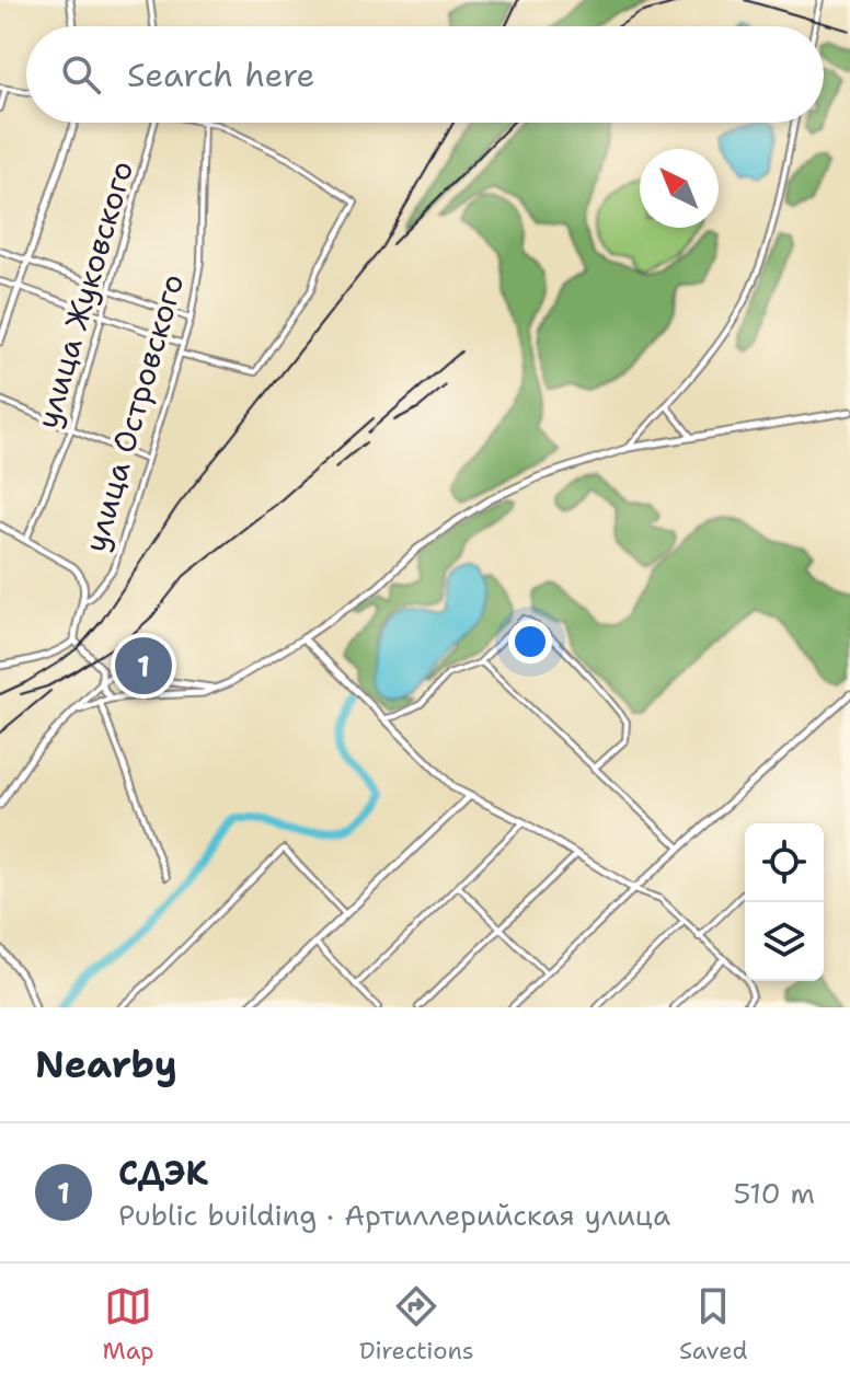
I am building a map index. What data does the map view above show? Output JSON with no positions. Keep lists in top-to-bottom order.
{
  "streets": {
    "street": ["улица Жуковского", "улица Островского"]
  },
  "north": "top left",
  "page": {
    "search": "Search here",
    "pins": "1",
    "heading": "Nearby",
    "list": [
      {
        "mark": "1",
        "name": "СДЭК",
        "note": "Public building · Артиллерийская улица",
        "value": "510 m"
      }
    ],
    "nav": ["Map", "Directions", "Saved"]
  }
}
